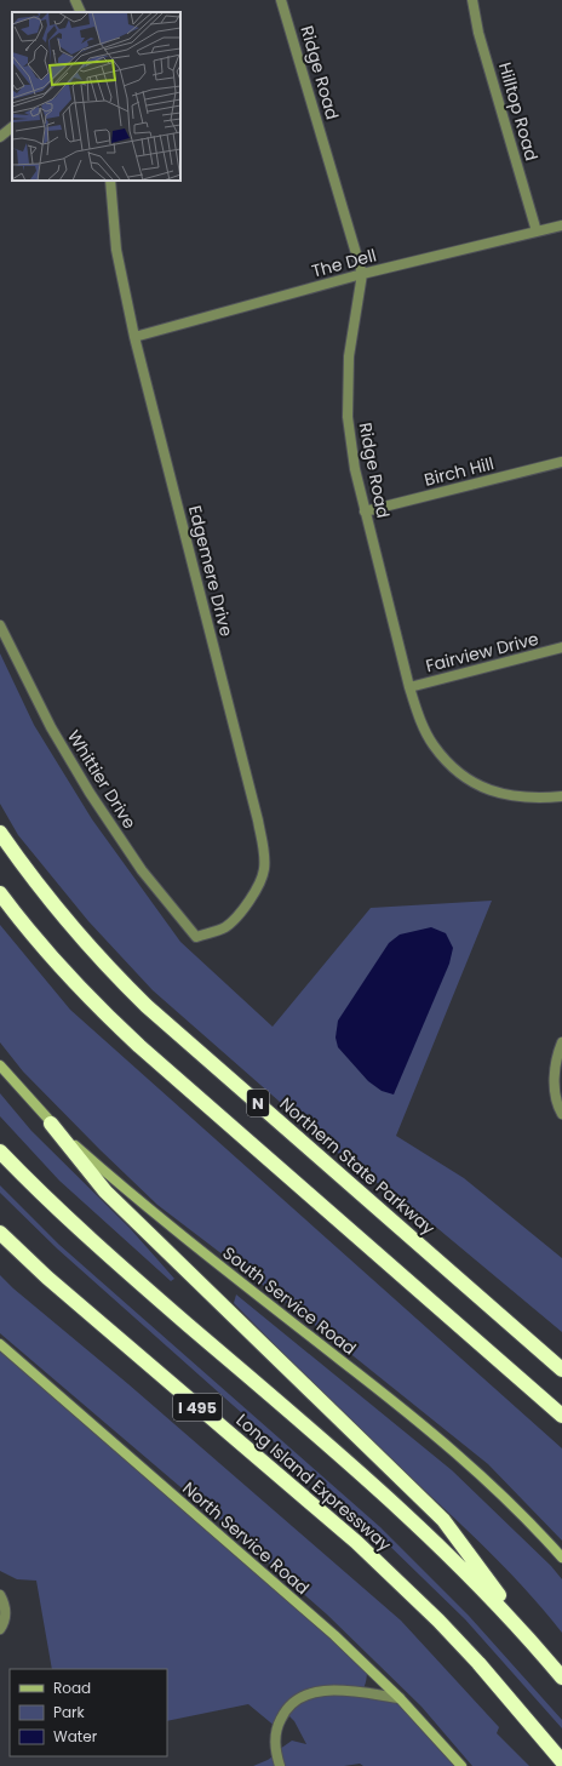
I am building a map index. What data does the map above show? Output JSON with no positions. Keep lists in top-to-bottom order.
{
  "streets": {
    "highway": [
      "N",
      "Northern State Parkway",
      "I 495",
      "Long Island Expressway"
    ],
    "main road": ["South Service Road", "North Service Road"],
    "street": [
      "Ridge Road",
      "Hilltop Road",
      "The Dell",
      "Birch Hill",
      "Edgemere Drive",
      "Fairview Drive",
      "Whittier Drive"
    ]
  },
  "crossings": [
    ["Ridge Road", "The Dell"],
    ["Ridge Road", "Birch Hill"],
    ["Ridge Road", "Fairview Drive"],
    ["Hilltop Road", "The Dell"],
    ["The Dell", "Edgemere Drive"],
    ["Edgemere Drive", "Whittier Drive"]
  ],
  "legend": ["Road", "Park", "Water"]
}
